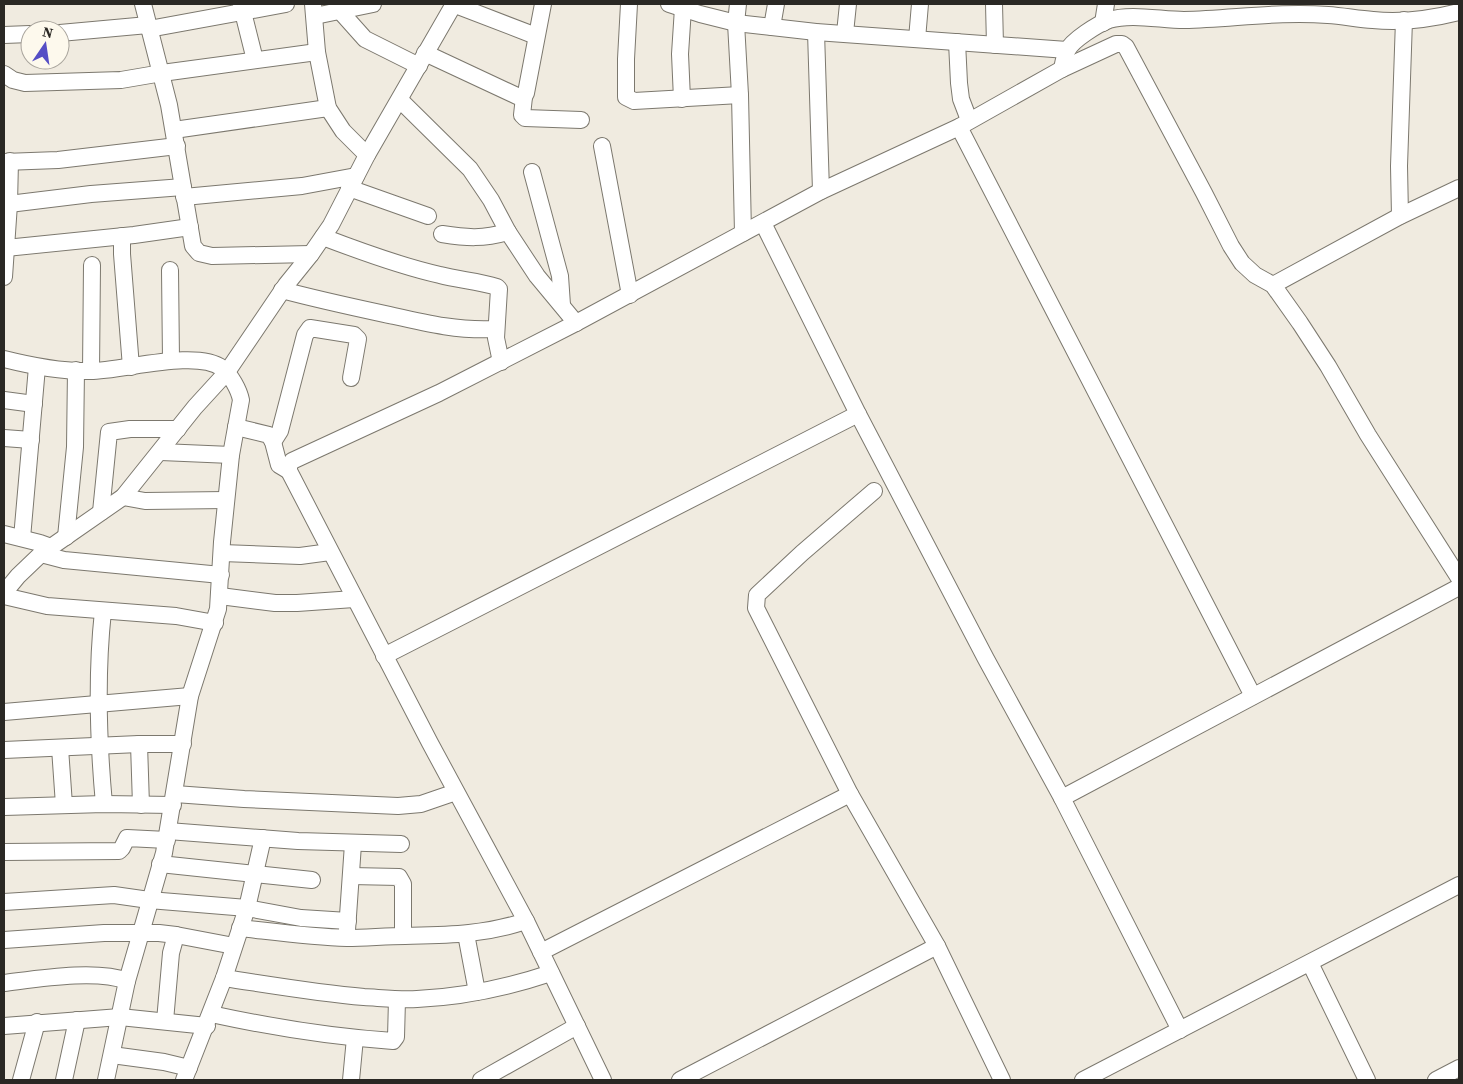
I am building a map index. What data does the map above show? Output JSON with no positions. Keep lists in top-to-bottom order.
{
  "north": "top"
}
